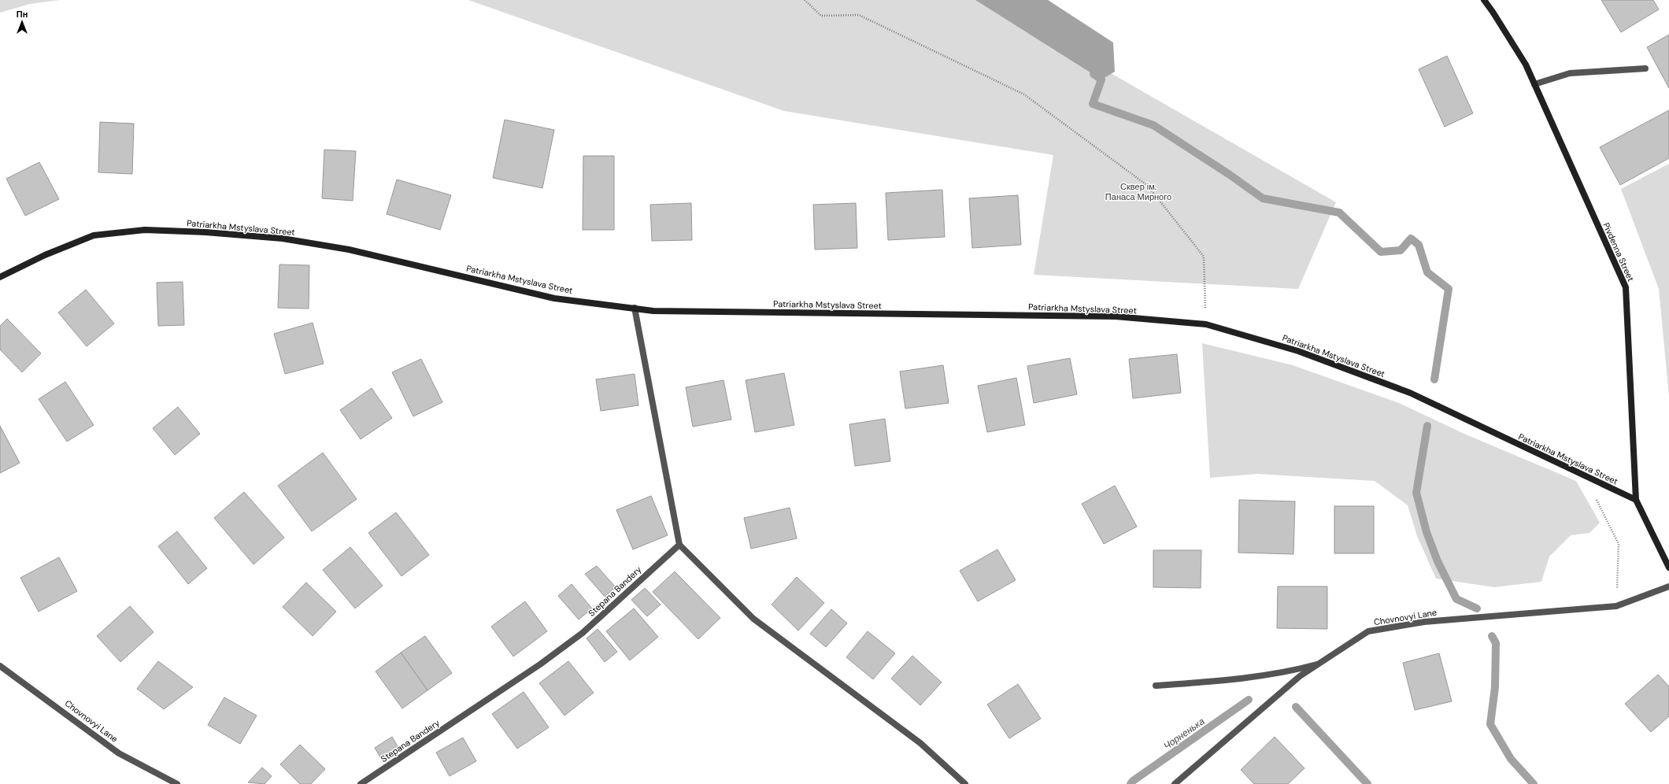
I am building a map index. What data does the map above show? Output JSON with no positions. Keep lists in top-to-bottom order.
{
  "streets": {
    "main road": ["Patriarkha Mstyslava Street", "Pivdenna Street"],
    "street": ["Stepana Bandery", "Chovnovyi Lane"]
  },
  "crossings": [
    ["Patriarkha Mstyslava Street", "Pivdenna Street"]
  ],
  "water": ["Чорненька"],
  "parks": ["Сквер ім. Панаса Мирного"],
  "north": "top"
}
